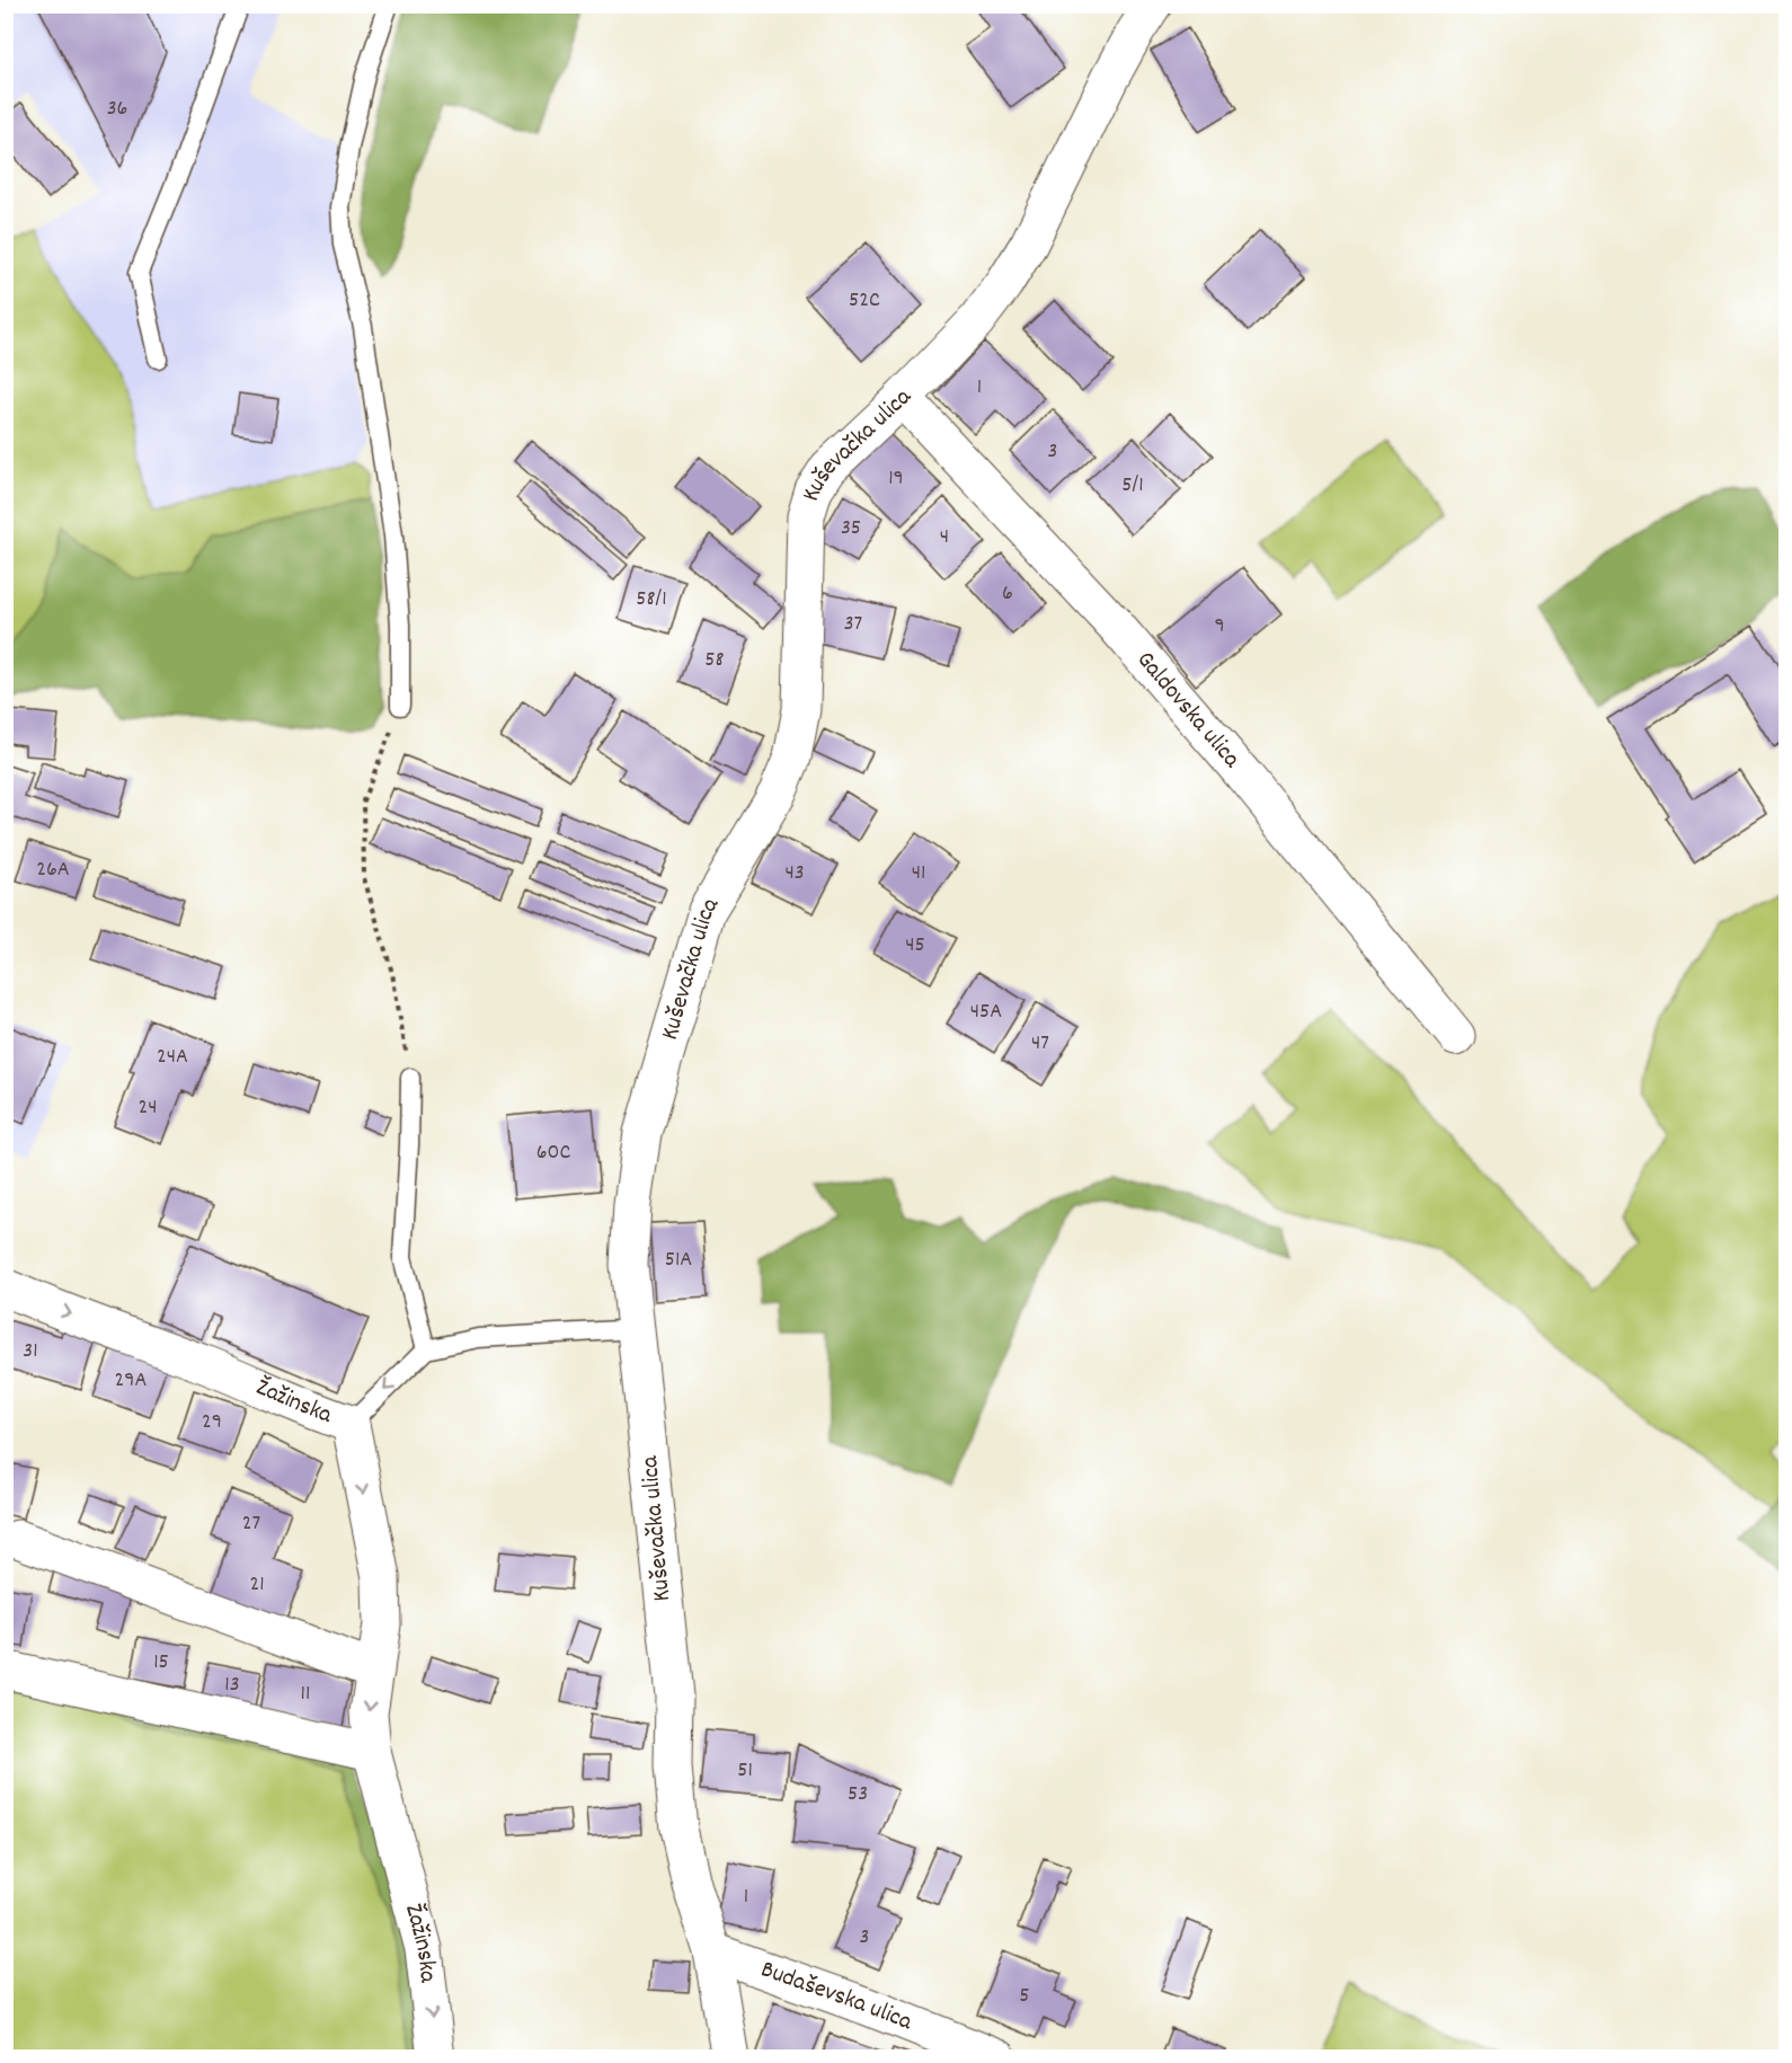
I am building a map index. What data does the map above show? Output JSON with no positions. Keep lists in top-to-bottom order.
{
  "streets": {
    "street": [
      "Kuševačka ulica",
      "Galdovska ulica",
      "Žažinska",
      "Budaševska ulica"
    ]
  },
  "crossings": [
    ["Kuševačka ulica", "Galdovska ulica"],
    ["Kuševačka ulica", "Budaševska ulica"]
  ],
  "one_way": ["Žažinska"],
  "house_numbers": [
    "36",
    "52C",
    "1",
    "3",
    "19",
    "5/1",
    "35",
    "4",
    "6",
    "58/1",
    "37",
    "9",
    "58",
    "26A",
    "43",
    "41",
    "45",
    "45A",
    "47",
    "24A",
    "24",
    "60C",
    "51A",
    "31",
    "29A",
    "29",
    "27",
    "21",
    "15",
    "13",
    "11",
    "51",
    "53",
    "1",
    "3",
    "5"
  ]
}
